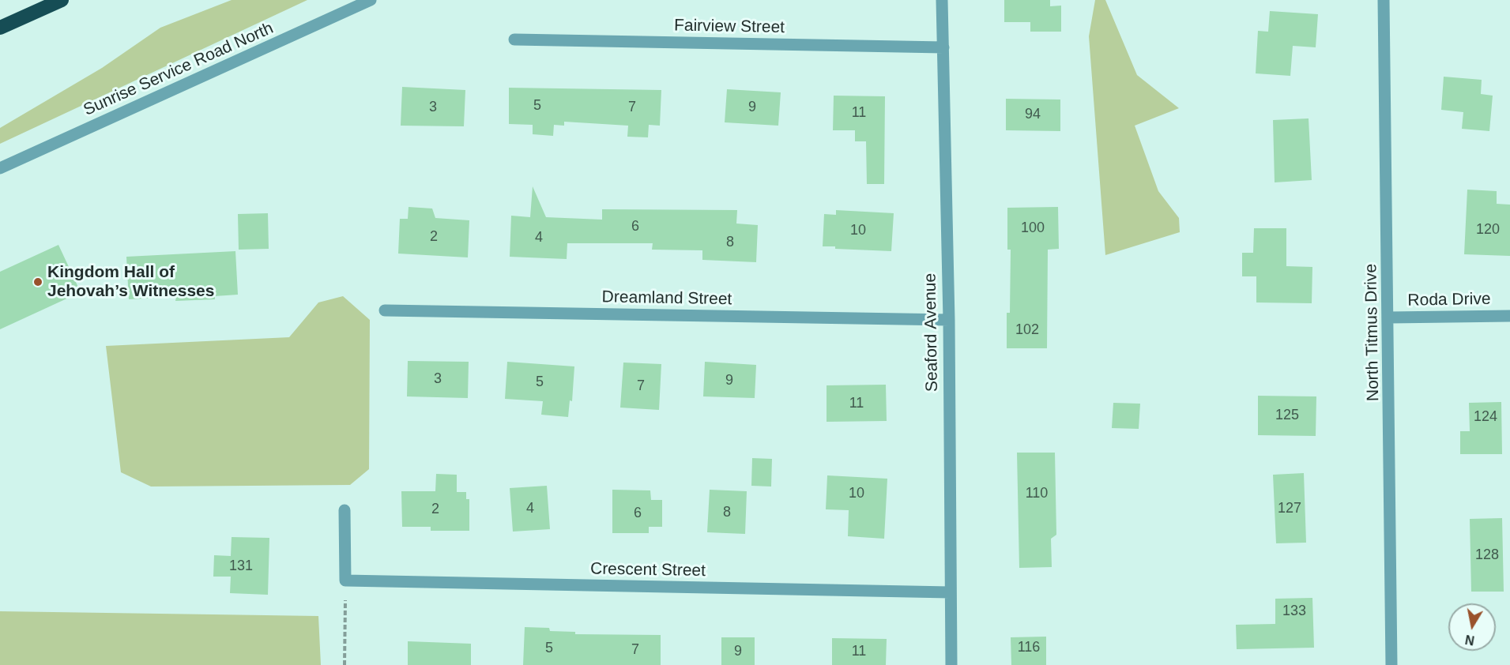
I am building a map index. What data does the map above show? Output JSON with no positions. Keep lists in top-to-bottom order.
{
  "streets": {
    "street": [
      "Fairview Street",
      "Sunrise Service Road North",
      "Dreamland Street",
      "Roda Drive",
      "Seaford Avenue",
      "North Titmus Drive",
      "Crescent Street"
    ]
  },
  "crossings": [
    ["Fairview Street", "Seaford Avenue"],
    ["Dreamland Street", "Seaford Avenue"],
    ["Roda Drive", "North Titmus Drive"],
    ["Seaford Avenue", "Crescent Street"]
  ],
  "places": ["Kingdom Hall of Jehovah’s Witnesses"],
  "house_numbers": [
    "5",
    "3",
    "7",
    "9",
    "11",
    "94",
    "6",
    "100",
    "120",
    "10",
    "2",
    "4",
    "8",
    "102",
    "3",
    "9",
    "5",
    "7",
    "11",
    "125",
    "124",
    "10",
    "110",
    "4",
    "127",
    "2",
    "8",
    "6",
    "128",
    "131",
    "133",
    "116",
    "5",
    "7",
    "9",
    "11"
  ],
  "north": "bottom"
}
